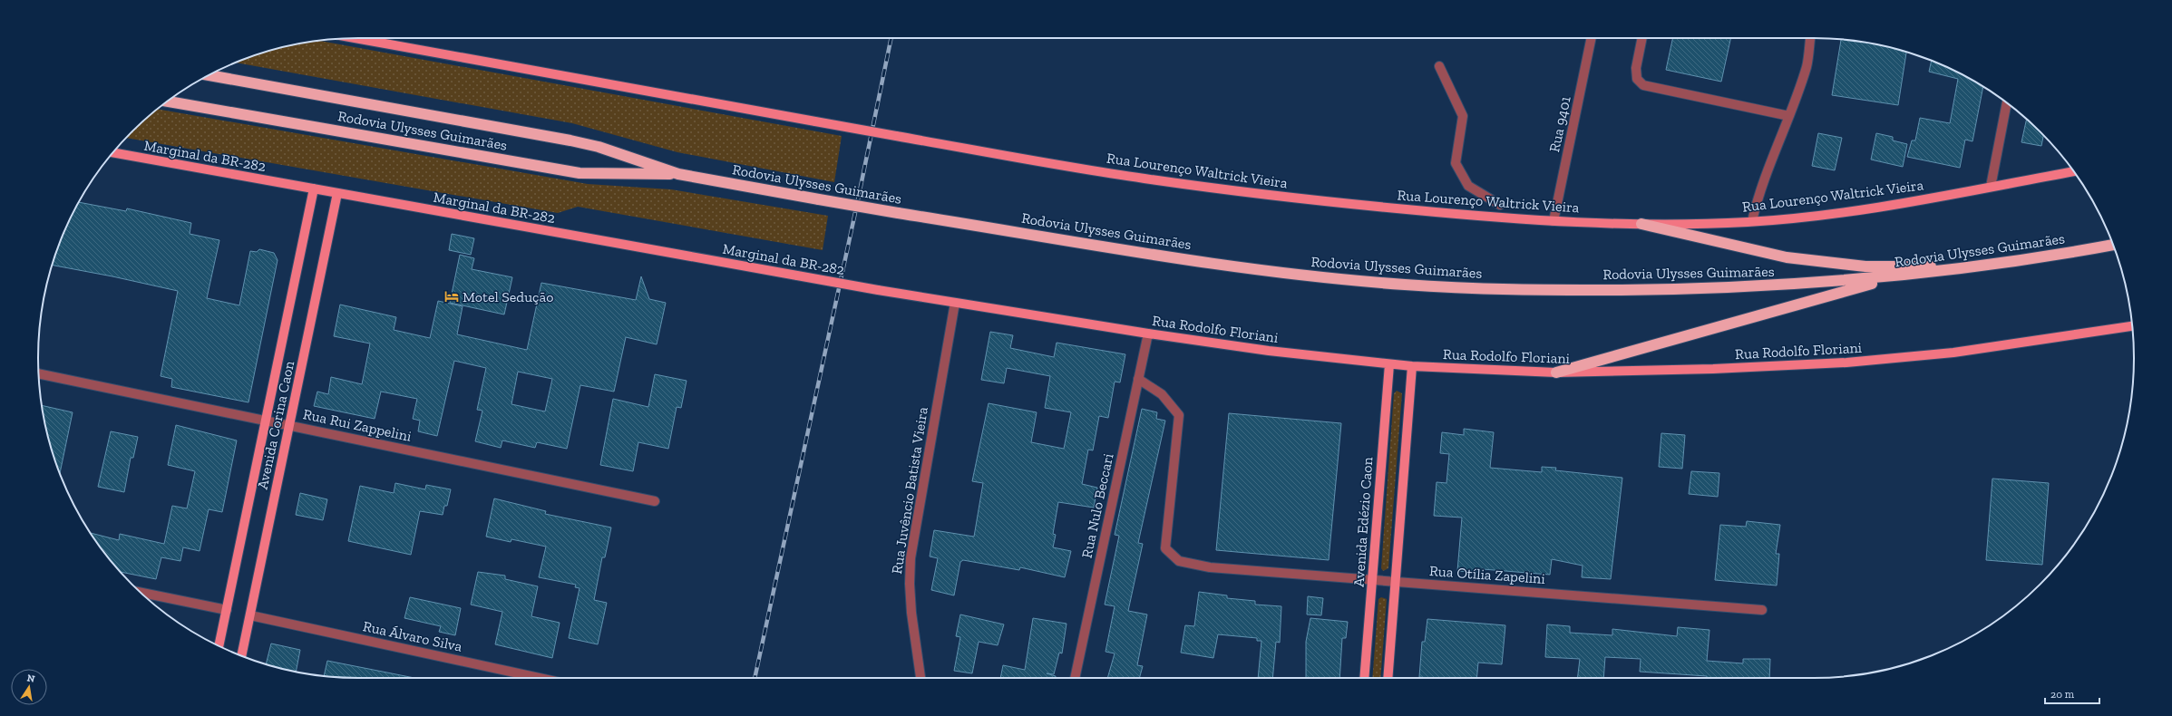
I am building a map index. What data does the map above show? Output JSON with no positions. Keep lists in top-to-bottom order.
{
  "streets": {
    "highway": ["Rodovia Ulysses Guimarães"],
    "main road": [
      "Marginal da BR-282",
      "Rua Lourenço Waltrick Vieira",
      "Rua Rodolfo Floriani",
      "Avenida Corina Caon",
      "Avenida Edézio Caon"
    ],
    "street": [
      "Rua 9401",
      "Rua Rui Zappelini",
      "Rua Juvêncio Batista Vieira",
      "Rua Nulo Beccari",
      "Rua Otília Zapelini",
      "Rua Álvaro Silva"
    ]
  },
  "crossings": [
    ["Rua 9401", "Rua Lourenço Waltrick Vieira"],
    ["Marginal da BR-282", "Rua Rodolfo Floriani"],
    ["Marginal da BR-282", "Avenida Corina Caon"],
    ["Rua Rodolfo Floriani", "Rua Juvêncio Batista Vieira"],
    ["Rua Rodolfo Floriani", "Rua Nulo Beccari"],
    ["Rua Rodolfo Floriani", "Avenida Edézio Caon"],
    ["Avenida Corina Caon", "Rua Rui Zappelini"],
    ["Avenida Corina Caon", "Rua Álvaro Silva"],
    ["Rua Nulo Beccari", "Rua Otília Zapelini"],
    ["Avenida Edézio Caon", "Rua Otília Zapelini"]
  ],
  "places": {
    "hotel": ["Motel Sedução"]
  },
  "scale_bar": "20 m",
  "north": "top"
}
